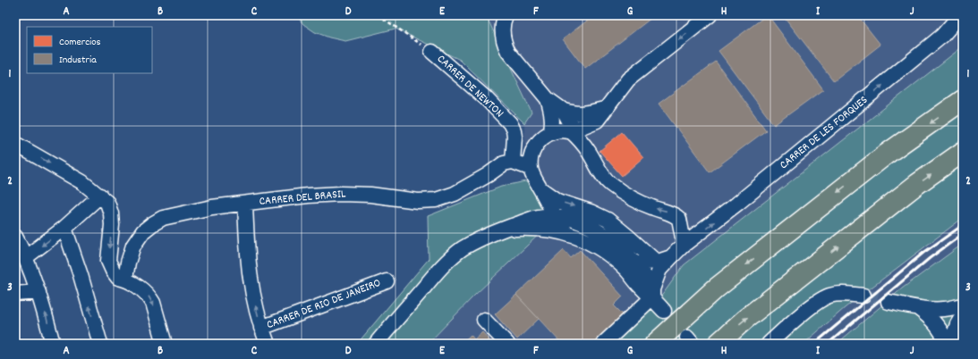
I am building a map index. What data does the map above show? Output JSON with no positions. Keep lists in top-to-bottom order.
{
  "streets": {
    "street": [
      "CARRER DE NEWTON",
      "CARRER DE LES FORQUES",
      "CARRER DEL BRASIL",
      "CARRER DE RIO DE JANEIRO"
    ]
  },
  "crossings": [
    ["CARRER DE NEWTON", "CARRER DEL BRASIL"]
  ],
  "one_way": ["CARRER DE LES FORQUES"],
  "legend": ["Comercios", "Industria"],
  "grid": {
    "columns": [
      "A",
      "B",
      "C",
      "D",
      "E",
      "F",
      "G",
      "H",
      "I",
      "J"
    ],
    "rows": ["1", "2", "3"]
  }
}
